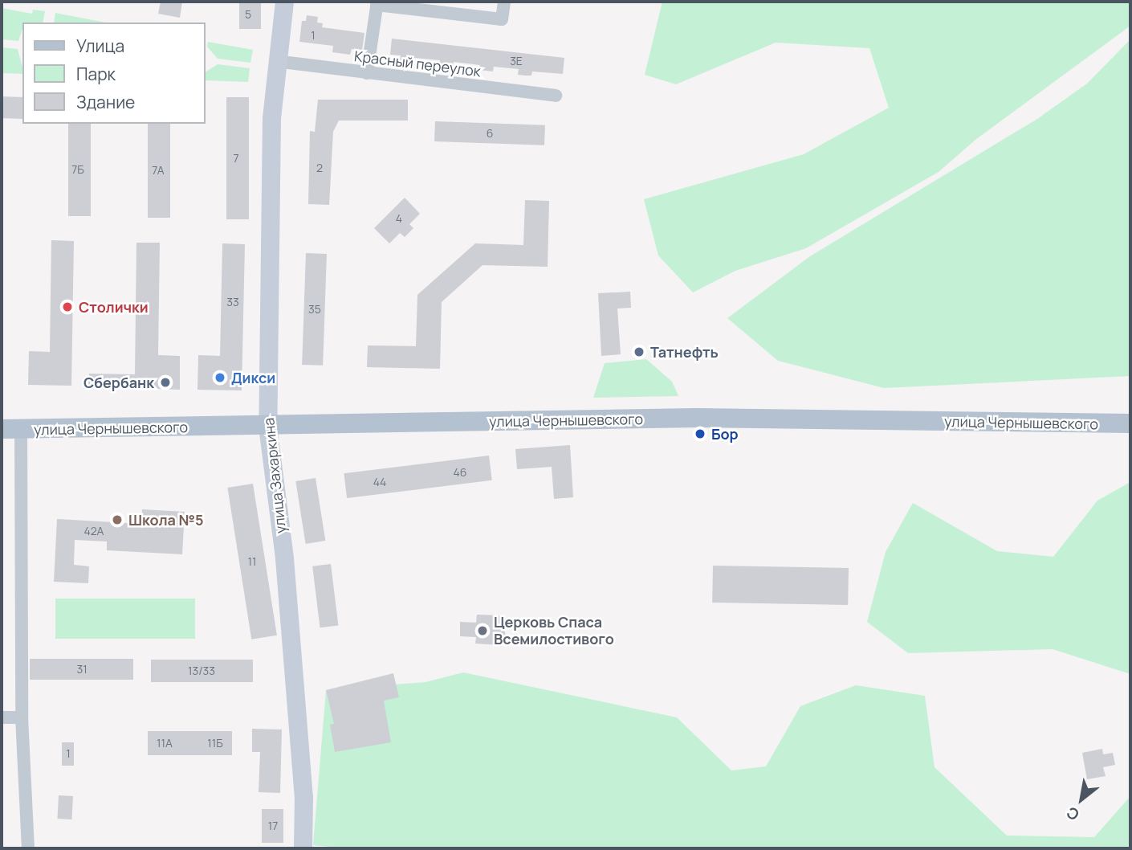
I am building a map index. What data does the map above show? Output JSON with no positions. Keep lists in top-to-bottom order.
{
  "streets": {
    "main road": ["улица Чернышевского"],
    "street": ["Красный переулок", "улица Захаркина"]
  },
  "crossings": [
    ["Красный переулок", "улица Захаркина"],
    ["улица Чернышевского", "улица Захаркина"]
  ],
  "places": [
    "Столички",
    "Татнефть",
    "Дикси",
    "Сбербанк",
    "Бор",
    "Школа №5",
    "Церковь Спаса Всемилостивого"
  ],
  "house_numbers": [
    "5",
    "1",
    "3Е",
    "6",
    "7",
    "2",
    "7Б",
    "7А",
    "4",
    "33",
    "35",
    "46",
    "44",
    "42А",
    "11",
    "31",
    "13/33",
    "11А",
    "11Б",
    "1",
    "17"
  ],
  "legend": ["Улица", "Парк", "Здание"],
  "north": "bottom left"
}
